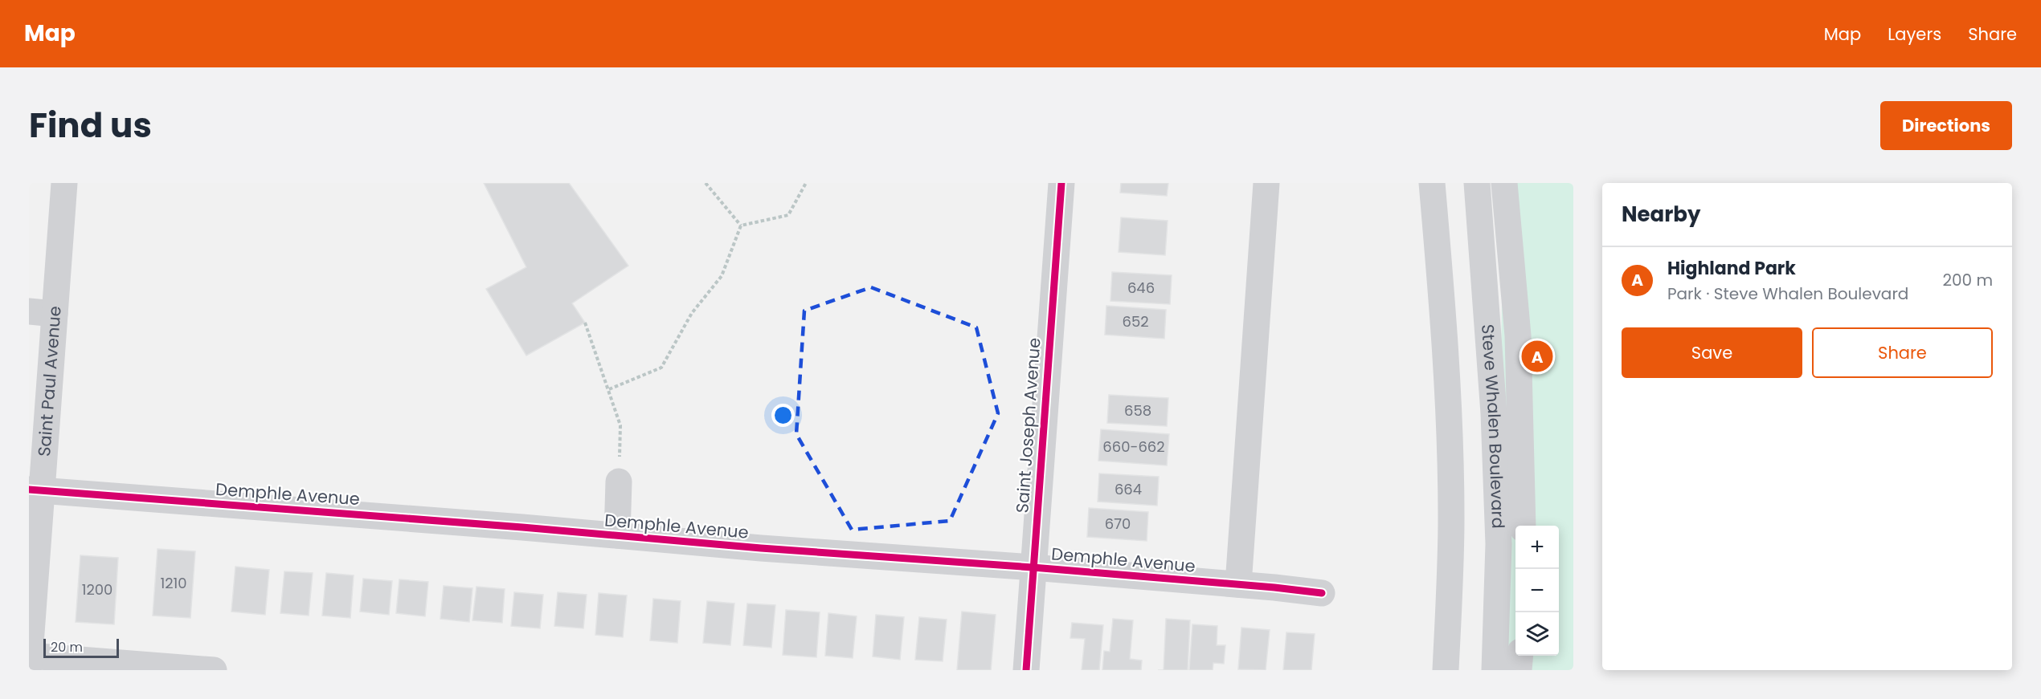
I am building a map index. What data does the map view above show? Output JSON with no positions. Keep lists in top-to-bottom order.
{
  "streets": {
    "street": [
      "Saint Paul Avenue",
      "Saint Joseph Avenue",
      "Steve Whalen Boulevard",
      "Demphle Avenue"
    ]
  },
  "crossings": [
    ["Saint Paul Avenue", "Demphle Avenue"],
    ["Saint Joseph Avenue", "Demphle Avenue"]
  ],
  "house_numbers": [
    "646",
    "652",
    "658",
    "660-662",
    "664",
    "670",
    "1210",
    "1200"
  ],
  "scale_bar": "20 m",
  "page": {
    "header": "Map",
    "nav": ["Map", "Layers", "Share"],
    "title": "Find us",
    "buttons": [
      "Directions",
      ["Save", "Share"]
    ],
    "heading": "Nearby",
    "list": [
      {
        "mark": "A",
        "name": "Highland Park",
        "note": "Park · Steve Whalen Boulevard",
        "value": "200 m"
      }
    ],
    "pins": "A",
    "map_buttons": ["+", "−"],
    "scale": "20 m"
  }
}
